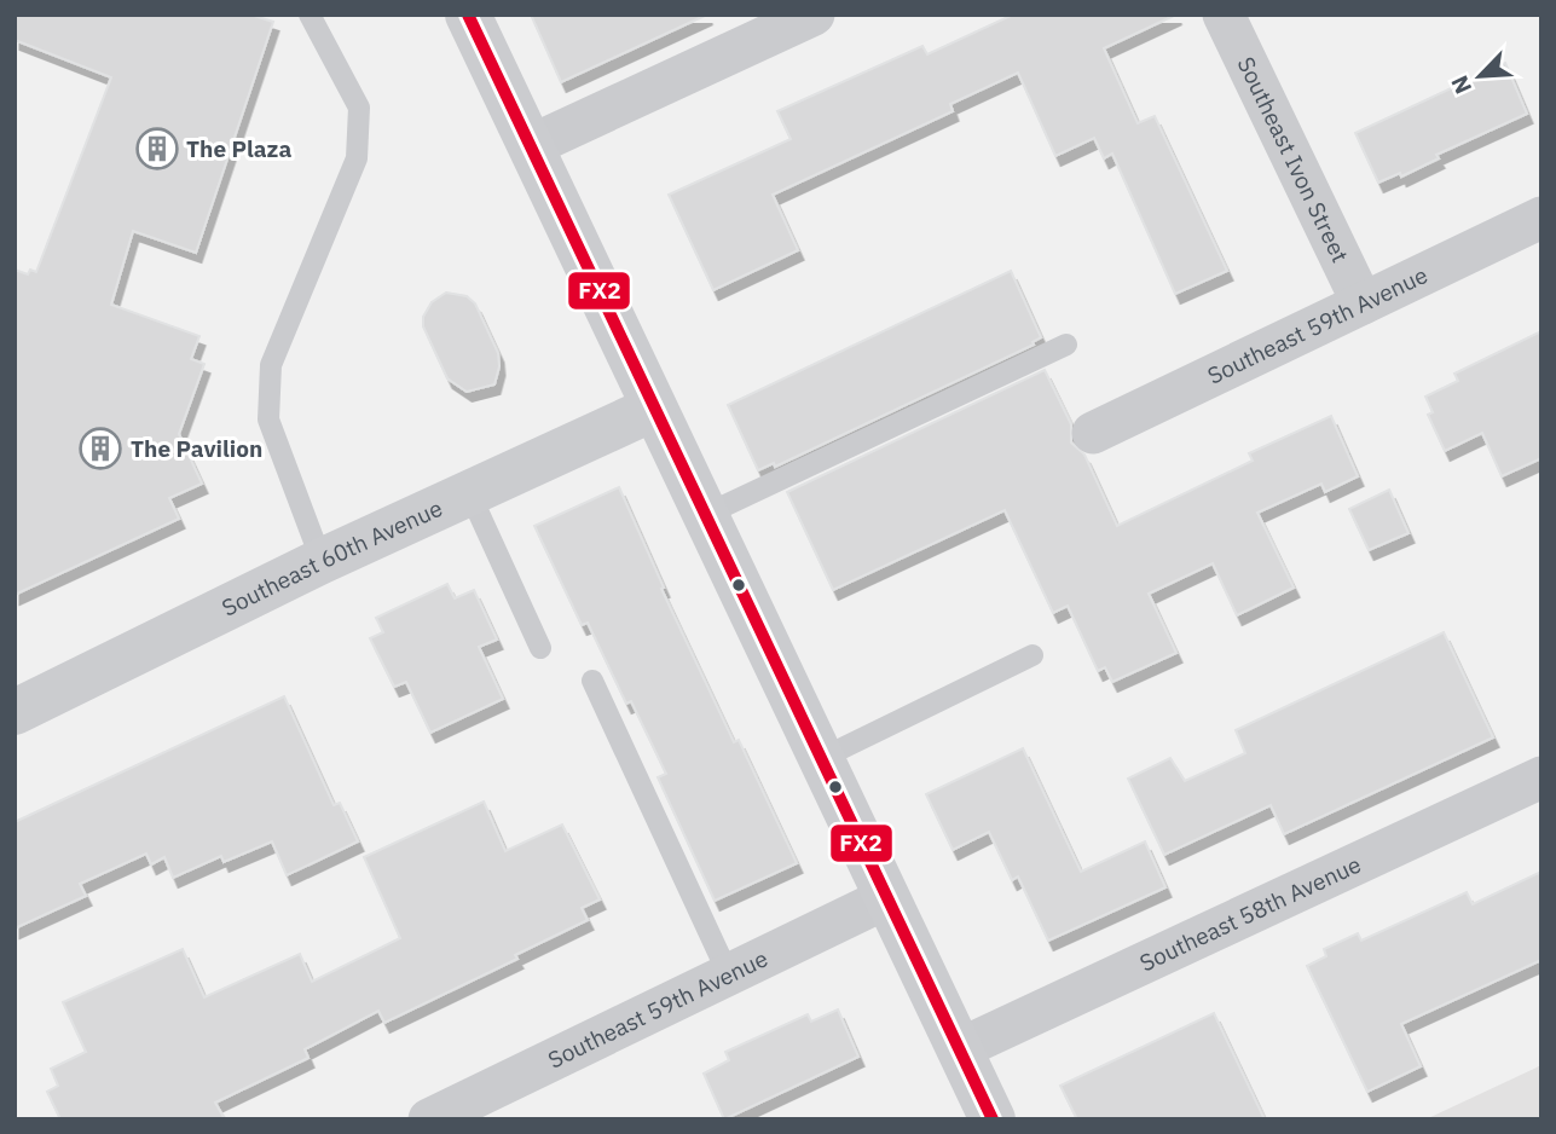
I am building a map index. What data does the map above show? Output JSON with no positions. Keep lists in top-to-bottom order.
{
  "streets": {
    "main road": ["Southeast 60th Avenue"],
    "street": ["Southeast Ivon Street", "Southeast 59th Avenue", "Southeast 58th Avenue"]
  },
  "crossings": [
    ["Southeast Ivon Street", "Southeast 59th Avenue"]
  ],
  "places": {
    "building": ["The Plaza", "The Pavilion"]
  },
  "lines": ["transit line FX2"],
  "north": "bottom left"
}
